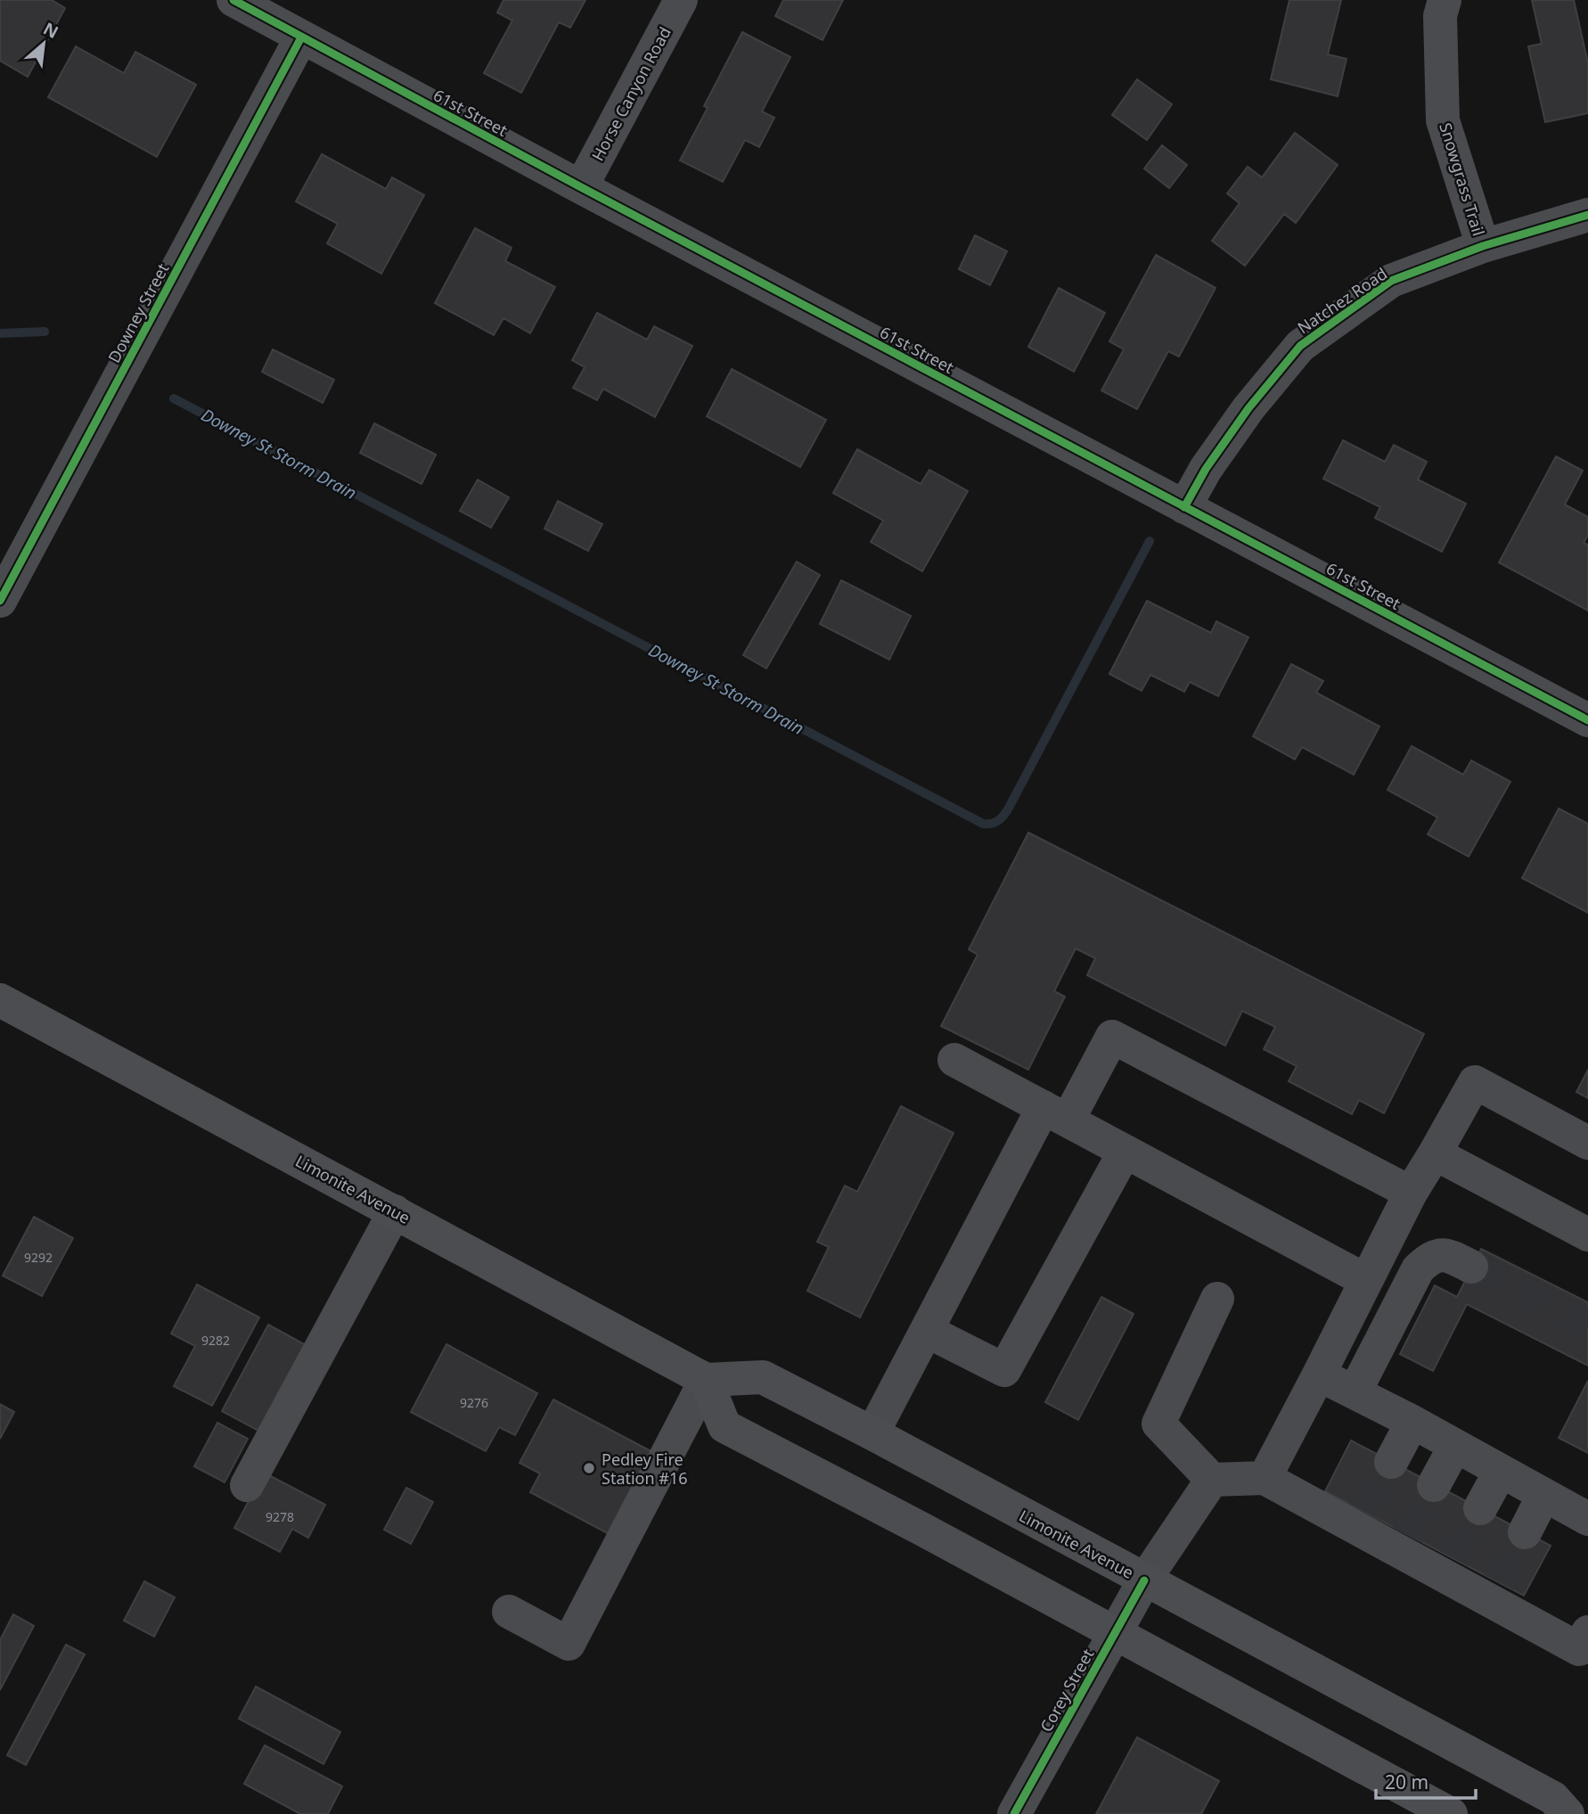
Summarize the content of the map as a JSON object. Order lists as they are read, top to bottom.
{
  "streets": {
    "main road": ["Limonite Avenue"],
    "street": [
      "Horse Canyon Road",
      "61st Street",
      "Snowgrass Trail",
      "Natchez Road",
      "Downey Street",
      "Corey Street"
    ]
  },
  "crossings": [
    ["Horse Canyon Road", "61st Street"],
    ["61st Street", "Natchez Road"],
    ["61st Street", "Downey Street"],
    ["Snowgrass Trail", "Natchez Road"],
    ["Limonite Avenue", "Corey Street"]
  ],
  "water": ["Downey St Storm Drain"],
  "places": ["Pedley Fire Station #16"],
  "house_numbers": [
    "9292",
    "9282",
    "9276",
    "9278"
  ],
  "scale_bar": "20 m",
  "north": "top right"
}
